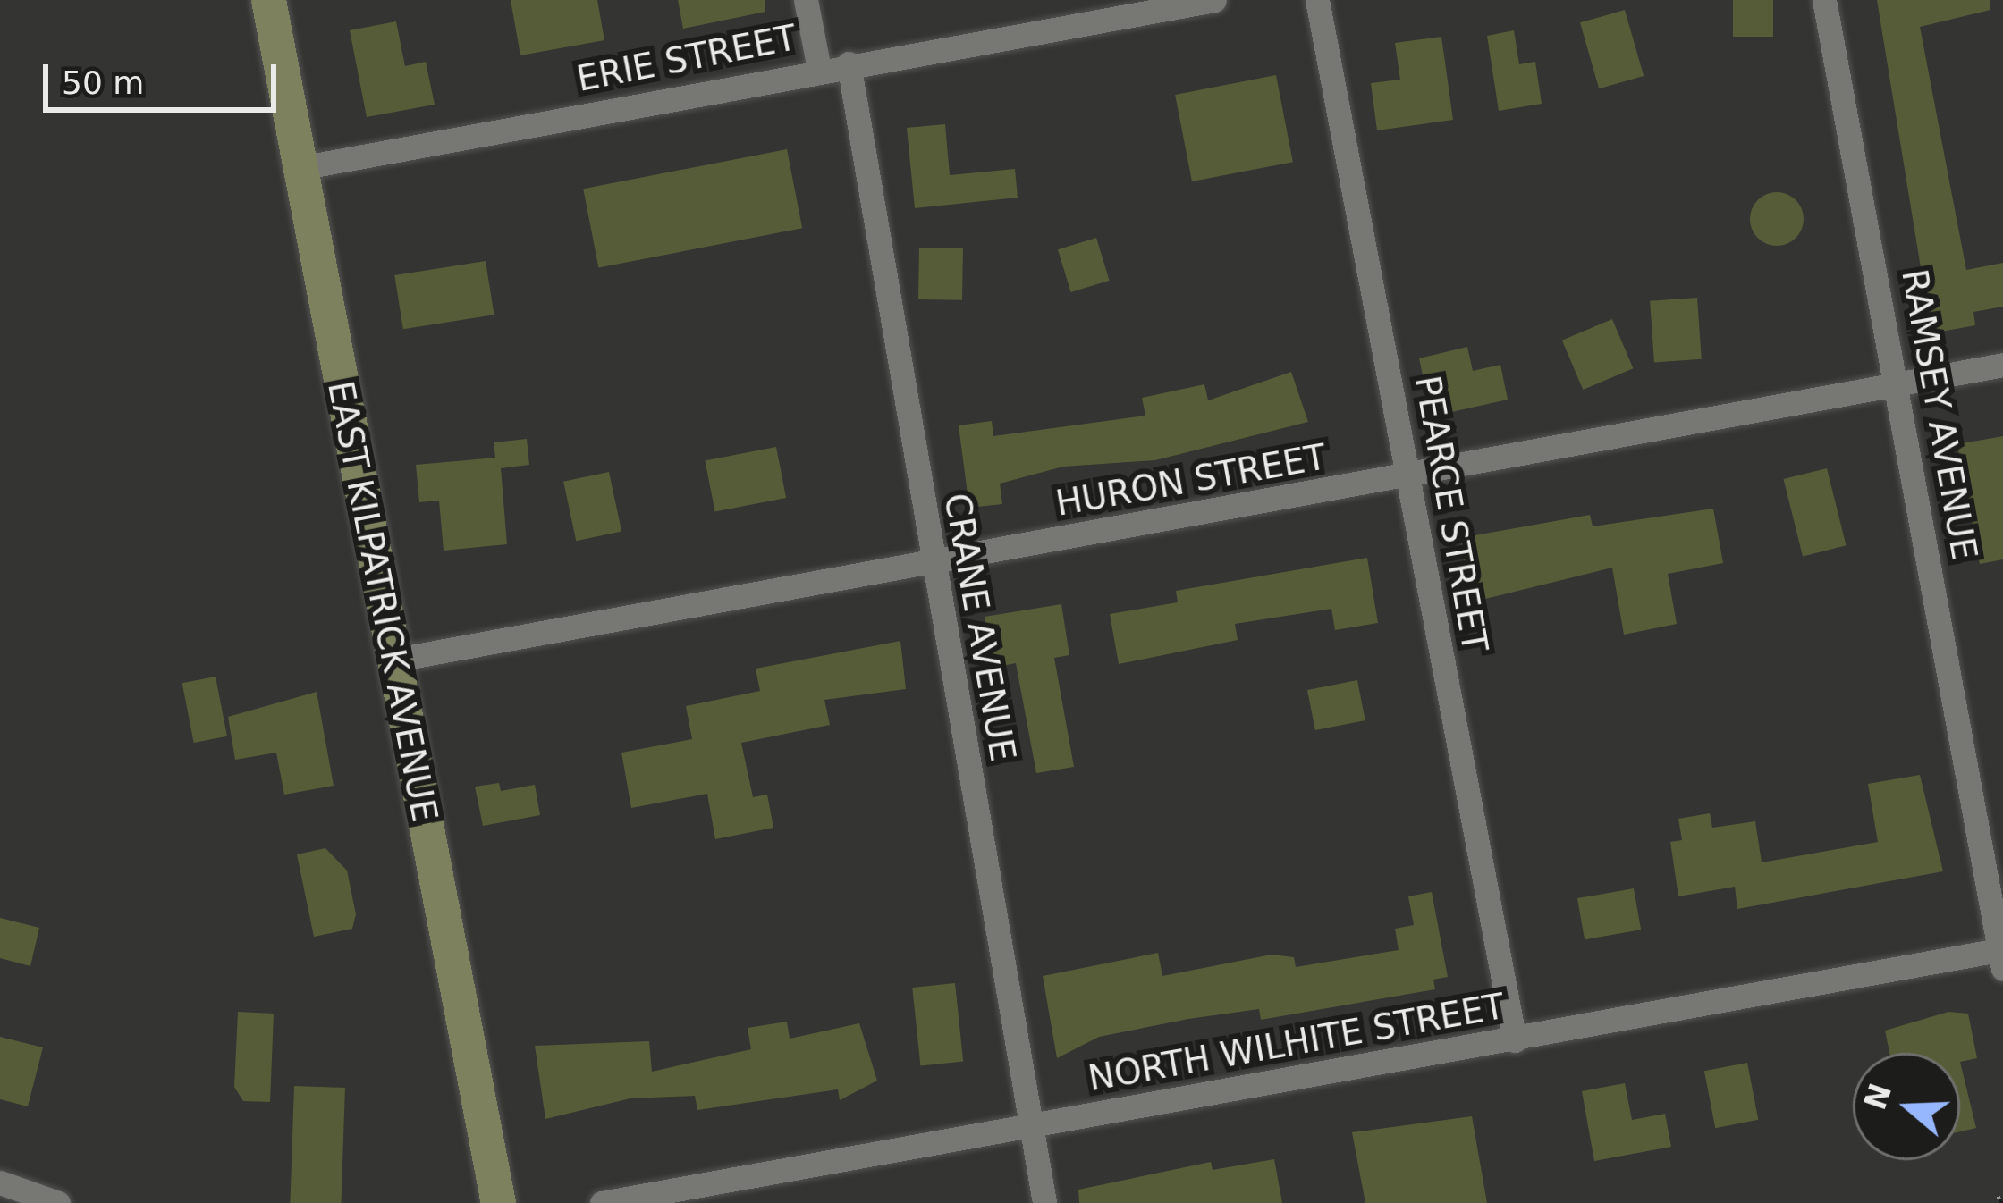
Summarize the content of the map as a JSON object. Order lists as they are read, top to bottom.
{
  "streets": {
    "street": [
      "ERIE STREET",
      "RAMSEY AVENUE",
      "HURON STREET",
      "PEARCE STREET",
      "EAST KILPATRICK AVENUE",
      "CRANE AVENUE",
      "NORTH WILHITE STREET"
    ]
  },
  "crossings": [
    ["ERIE STREET", "EAST KILPATRICK AVENUE"],
    ["ERIE STREET", "CRANE AVENUE"],
    ["RAMSEY AVENUE", "HURON STREET"],
    ["RAMSEY AVENUE", "NORTH WILHITE STREET"],
    ["HURON STREET", "PEARCE STREET"],
    ["HURON STREET", "EAST KILPATRICK AVENUE"],
    ["HURON STREET", "CRANE AVENUE"],
    ["PEARCE STREET", "NORTH WILHITE STREET"],
    ["CRANE AVENUE", "NORTH WILHITE STREET"]
  ],
  "scale_bar": "50 m",
  "north": "left"
}
